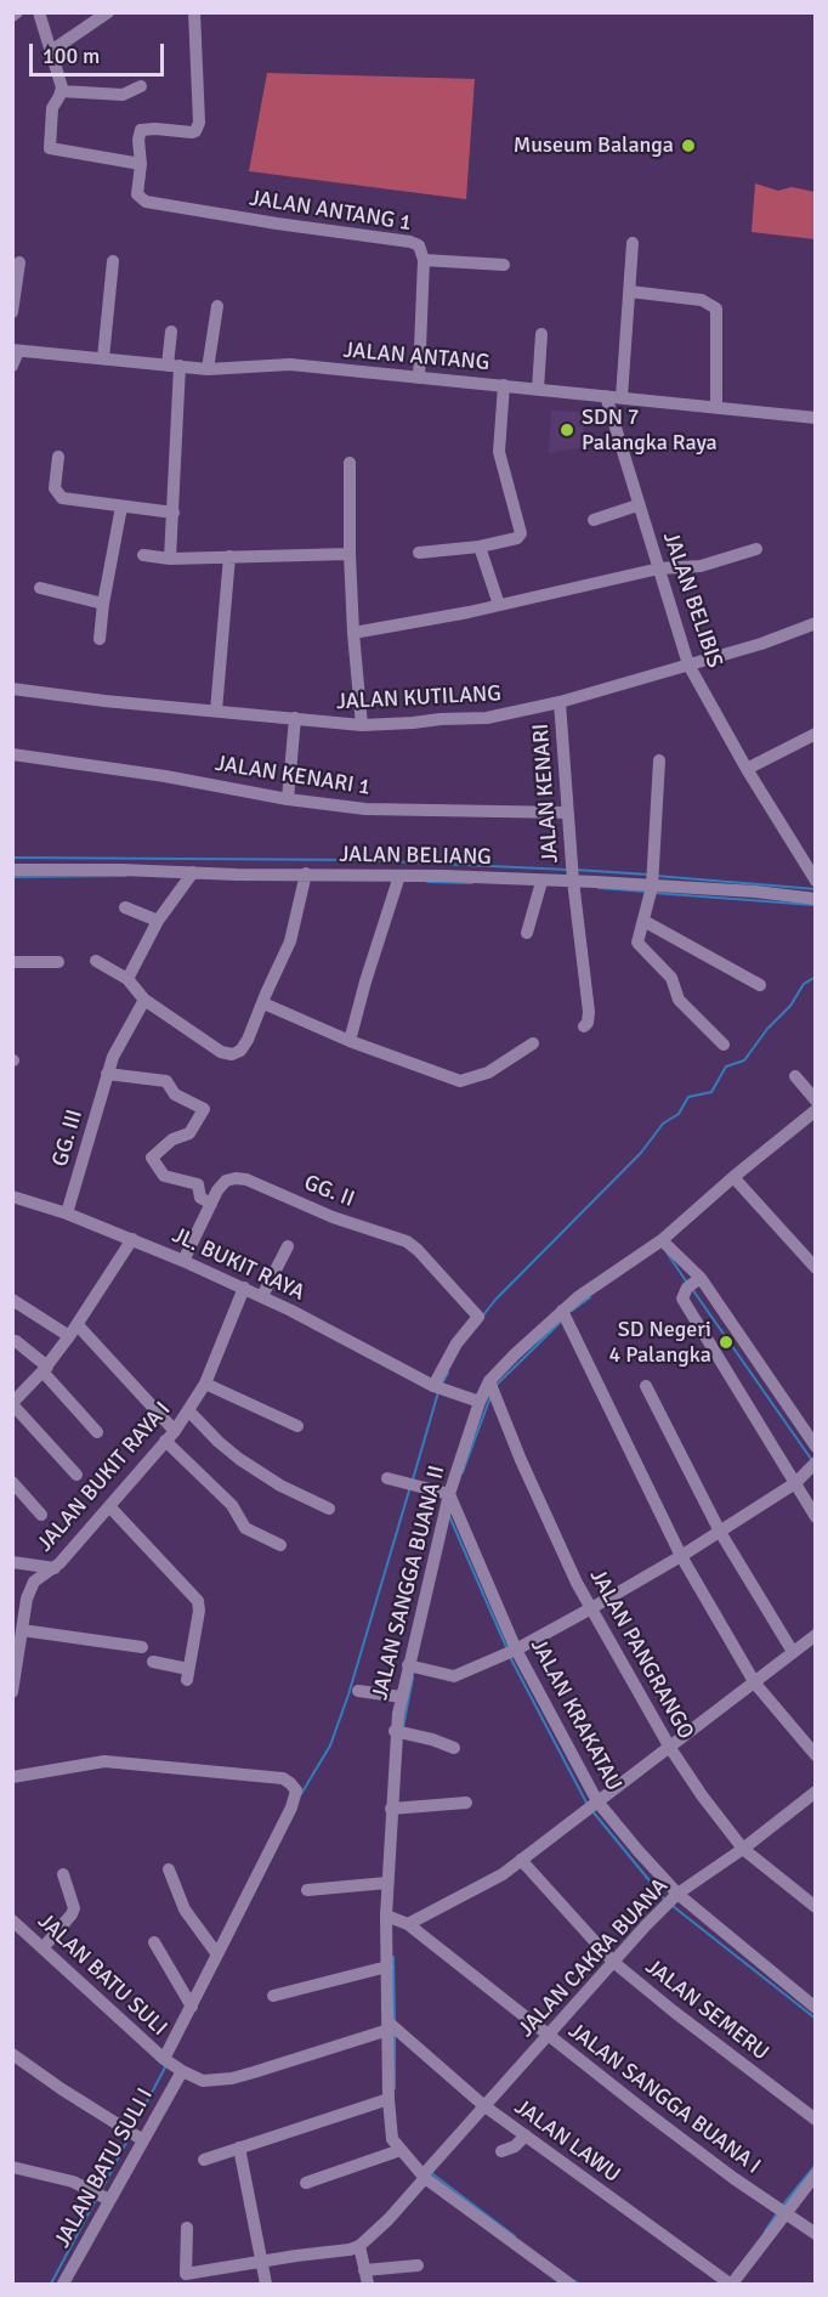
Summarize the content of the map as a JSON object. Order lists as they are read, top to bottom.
{
  "streets": {
    "street": [
      "JALAN ANTANG 1",
      "JALAN ANTANG",
      "JALAN BELIBIS",
      "JALAN KUTILANG",
      "JALAN KENARI 1",
      "JALAN KENARI",
      "JALAN BELIANG",
      "GG. III",
      "GG. II",
      "JL. BUKIT RAYA",
      "JALAN BUKIT RAYA I",
      "JALAN SANGGA BUANA II",
      "JALAN PANGRANGO",
      "JALAN KRAKATAU",
      "JALAN CAKRA BUANA",
      "JALAN BATU SULI",
      "JALAN SEMERU",
      "JALAN SANGGA BUANA I",
      "JALAN LAWU",
      "JALAN BATU SULI I"
    ]
  },
  "crossings": [
    ["JALAN ANTANG 1", "JALAN ANTANG"],
    ["JALAN ANTANG", "JALAN BELIBIS"],
    ["JALAN BELIBIS", "JALAN KUTILANG"],
    ["JALAN KUTILANG", "JALAN KENARI"],
    ["JALAN KENARI 1", "JALAN KENARI"],
    ["JALAN KENARI", "JALAN BELIANG"],
    ["GG. III", "JL. BUKIT RAYA"],
    ["GG. II", "JL. BUKIT RAYA"],
    ["JL. BUKIT RAYA", "JALAN BUKIT RAYA I"],
    ["JL. BUKIT RAYA", "JALAN SANGGA BUANA II"],
    ["JALAN SANGGA BUANA II", "JALAN PANGRANGO"],
    ["JALAN SANGGA BUANA II", "JALAN KRAKATAU"],
    ["JALAN SANGGA BUANA II", "JALAN SANGGA BUANA I"],
    ["JALAN SANGGA BUANA II", "JALAN LAWU"],
    ["JALAN PANGRANGO", "JALAN CAKRA BUANA"],
    ["JALAN KRAKATAU", "JALAN CAKRA BUANA"],
    ["JALAN CAKRA BUANA", "JALAN SEMERU"],
    ["JALAN CAKRA BUANA", "JALAN SANGGA BUANA I"],
    ["JALAN CAKRA BUANA", "JALAN LAWU"],
    ["JALAN BATU SULI", "JALAN BATU SULI I"]
  ],
  "places": ["Museum Balanga", "SDN 7 Palangka Raya", "SD Negeri 4 Palangka"],
  "scale_bar": "100 m"
}
